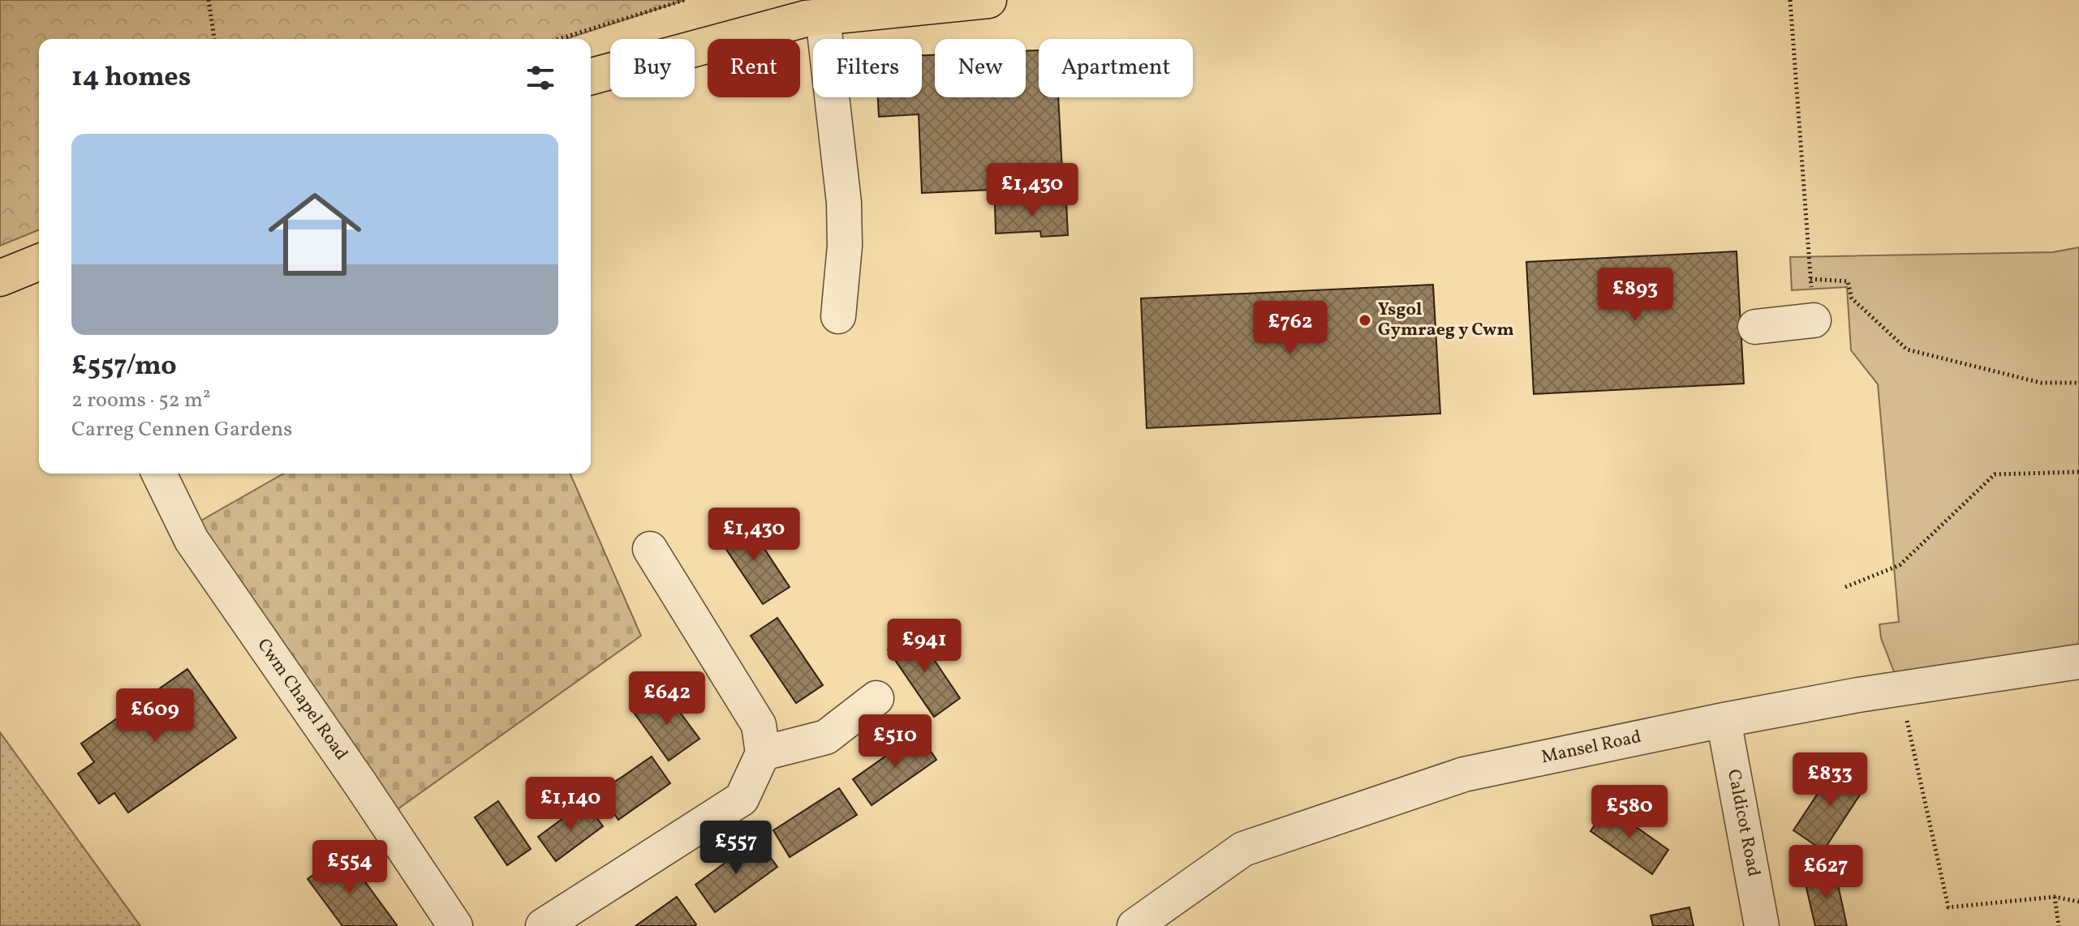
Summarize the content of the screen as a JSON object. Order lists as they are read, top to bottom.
{
  "streets": {
    "street": ["Cwm Chapel Road", "Mansel Road", "Caldicot Road"]
  },
  "crossings": [
    ["Mansel Road", "Caldicot Road"]
  ],
  "places": ["Ysgol Gymraeg y Cwm"],
  "page": {
    "chip": [
      "Buy",
      "Rent",
      "Filters",
      "New",
      "Apartment"
    ],
    "heading": "14 homes",
    "list": [
      {
        "name": "£557/mo",
        "note": "2 rooms · 52 m² · Carreg Cennen Gardens"
      }
    ],
    "price": [
      "£1,430",
      "£893",
      "£762",
      "£1,430",
      "£941",
      "£642",
      "£609",
      "£510",
      "£833",
      "£1,140",
      "£580",
      "£557",
      "£554",
      "£627"
    ]
  }
}
